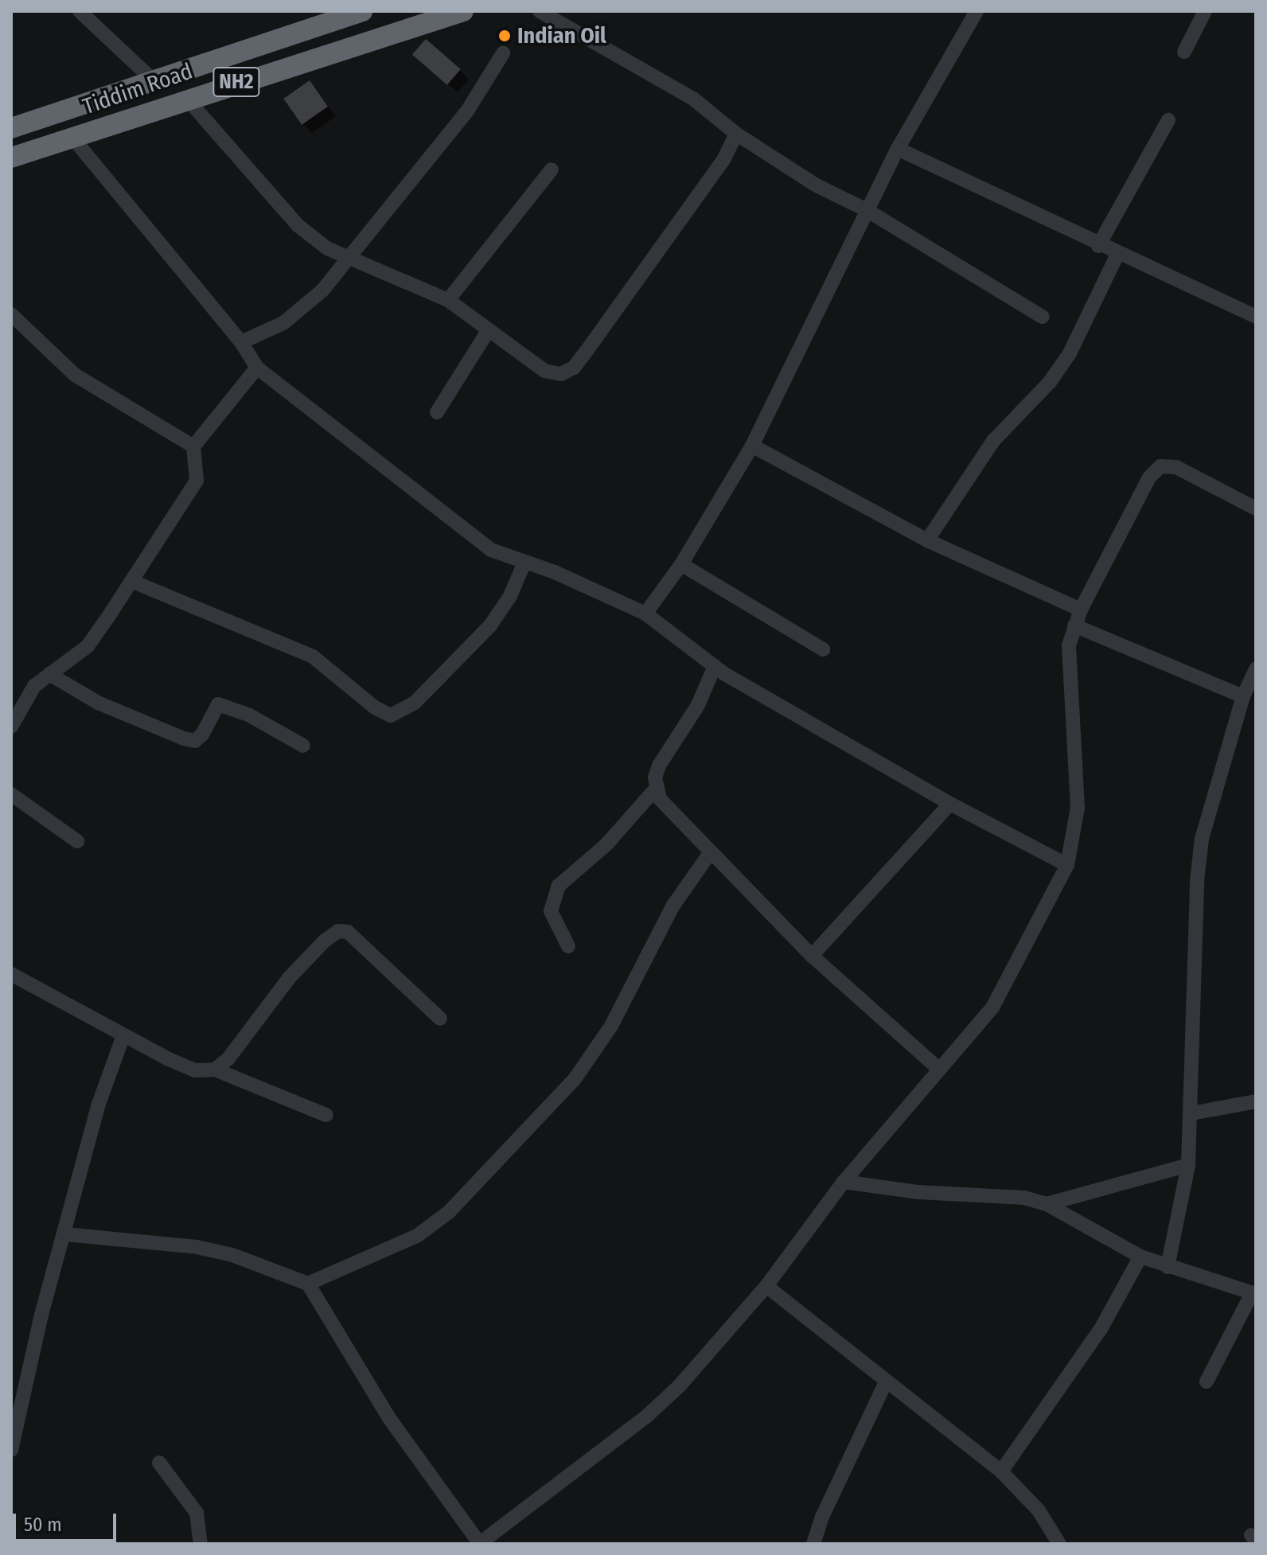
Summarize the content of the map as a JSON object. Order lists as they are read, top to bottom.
{
  "streets": {
    "highway": ["NH2", "Tiddim Road"]
  },
  "places": ["Indian Oil"],
  "scale_bar": "50 m"
}
